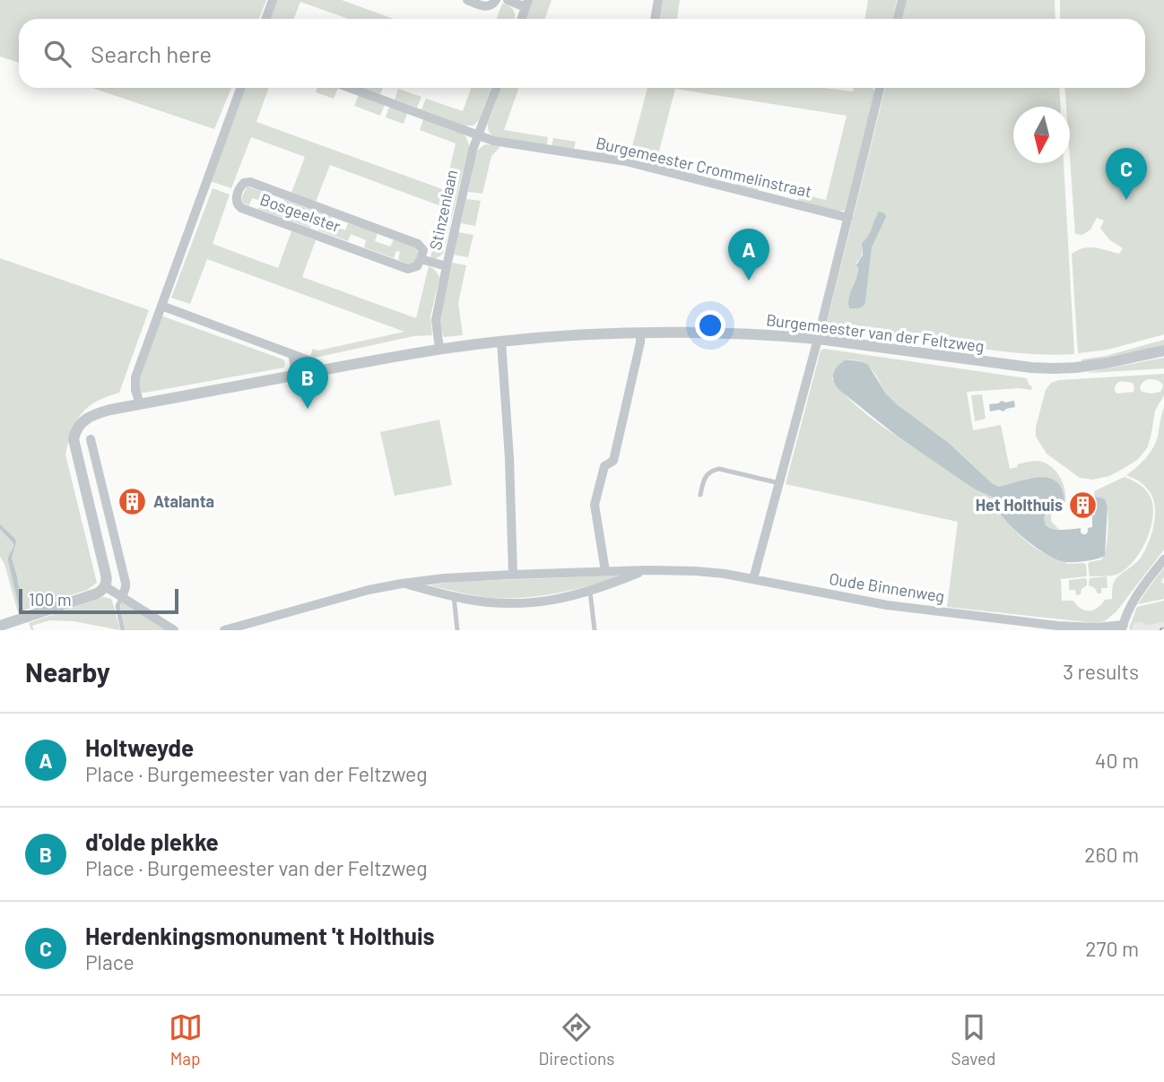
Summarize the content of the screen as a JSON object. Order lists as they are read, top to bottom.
{
  "streets": {
    "street": [
      "Burgemeester Crommelinstraat",
      "Stinzenlaan",
      "Bosgeelster",
      "Burgemeester van der Feltzweg",
      "Oude Binnenweg"
    ]
  },
  "crossings": [
    ["Burgemeester Crommelinstraat", "Stinzenlaan"],
    ["Stinzenlaan", "Bosgeelster"],
    ["Stinzenlaan", "Burgemeester van der Feltzweg"]
  ],
  "places": {
    "building": ["Atalanta", "Het Holthuis"]
  },
  "scale_bar": "100 m",
  "north": "bottom",
  "page": {
    "search": "Search here",
    "pins": ["C", "A", "B"],
    "scale": "100 m",
    "heading": ["Nearby", "3 results"],
    "list": [
      {
        "mark": "A",
        "name": "Holtweyde",
        "note": "Place · Burgemeester van der Feltzweg",
        "value": "40 m"
      },
      {
        "mark": "B",
        "name": "d'olde plekke",
        "note": "Place · Burgemeester van der Feltzweg",
        "value": "260 m"
      },
      {
        "mark": "C",
        "name": "Herdenkingsmonument 't Holthuis",
        "note": "Place",
        "value": "270 m"
      }
    ],
    "nav": ["Map", "Directions", "Saved"]
  }
}
